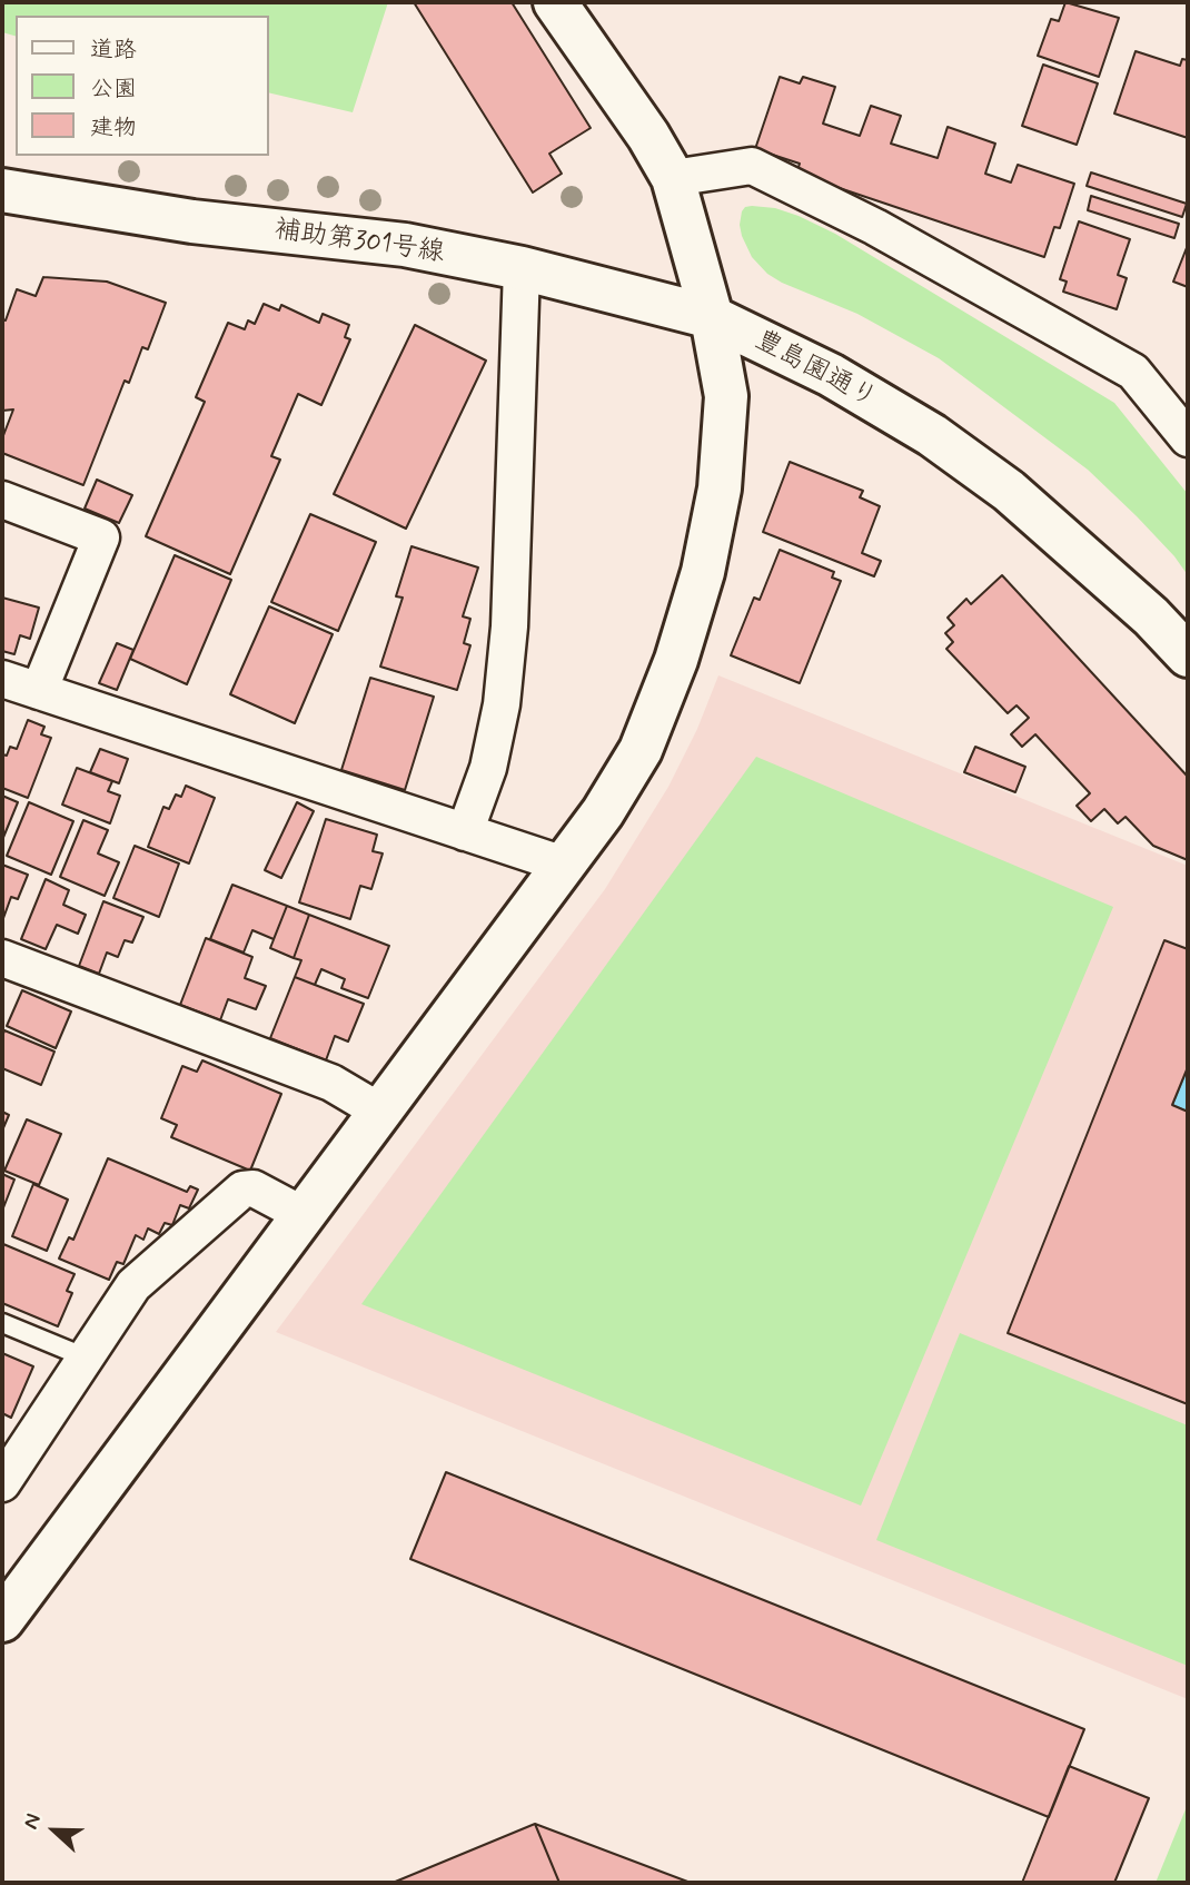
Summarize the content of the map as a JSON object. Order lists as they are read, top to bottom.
{
  "streets": {
    "street": ["補助第301号線", "豊島園通り"]
  },
  "crossings": [
    ["補助第301号線", "豊島園通り"]
  ],
  "legend": ["道路", "公園", "建物"],
  "north": "left"
}
